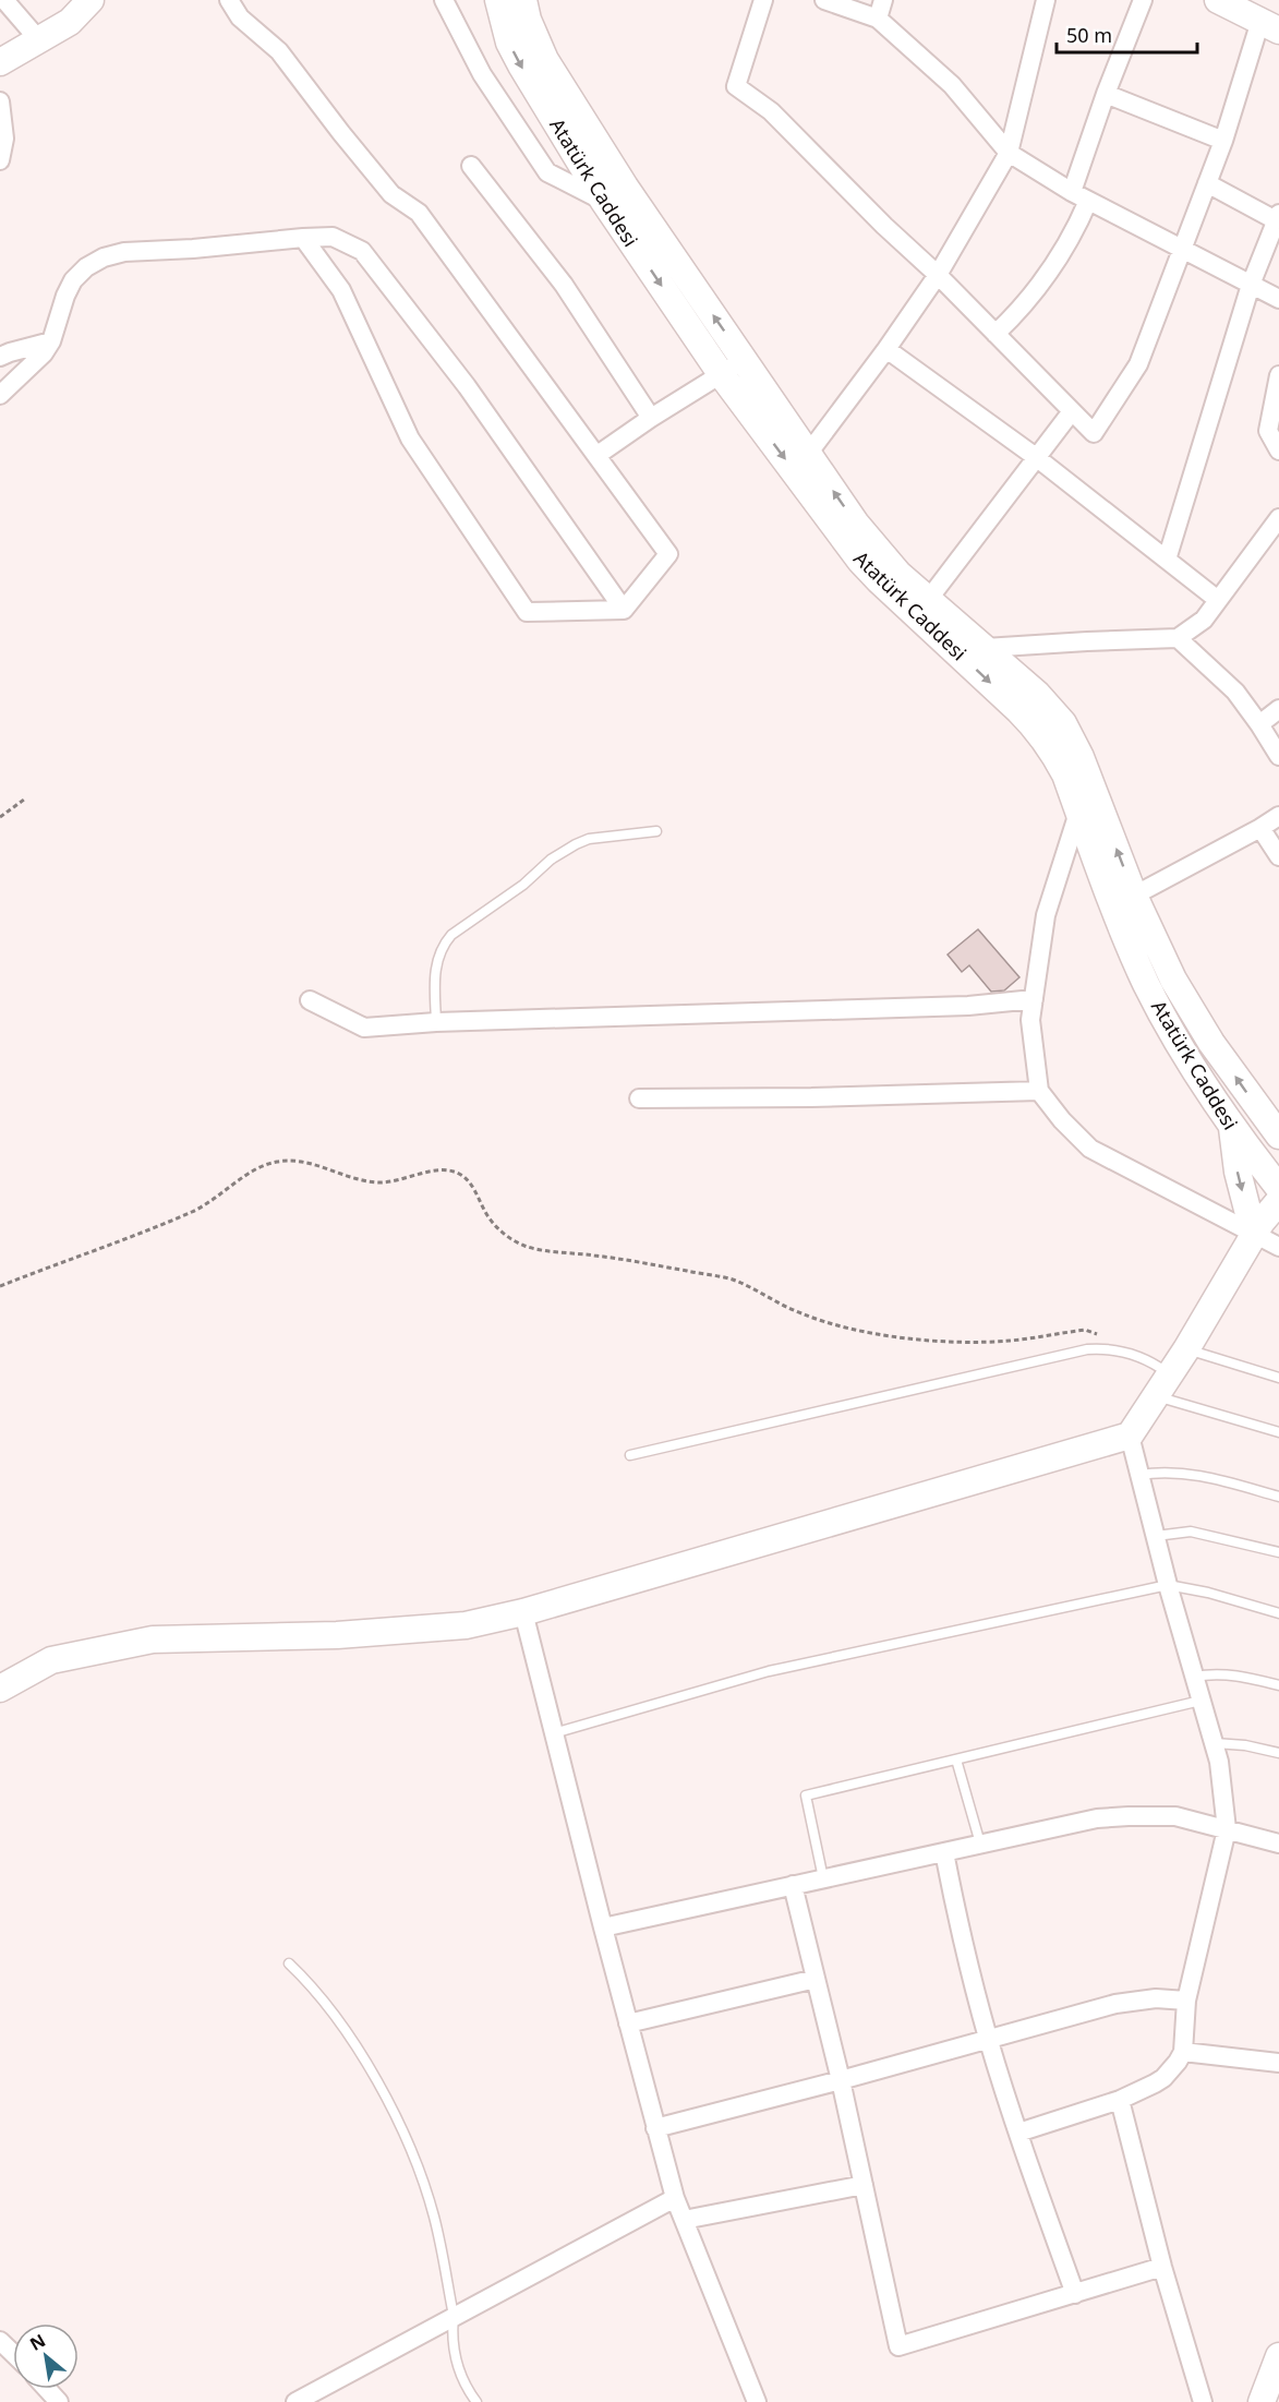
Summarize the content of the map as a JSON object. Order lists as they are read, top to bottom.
{
  "streets": {
    "main road": ["Atatürk Caddesi"]
  },
  "scale_bar": "50 m",
  "north": "top left"
}
